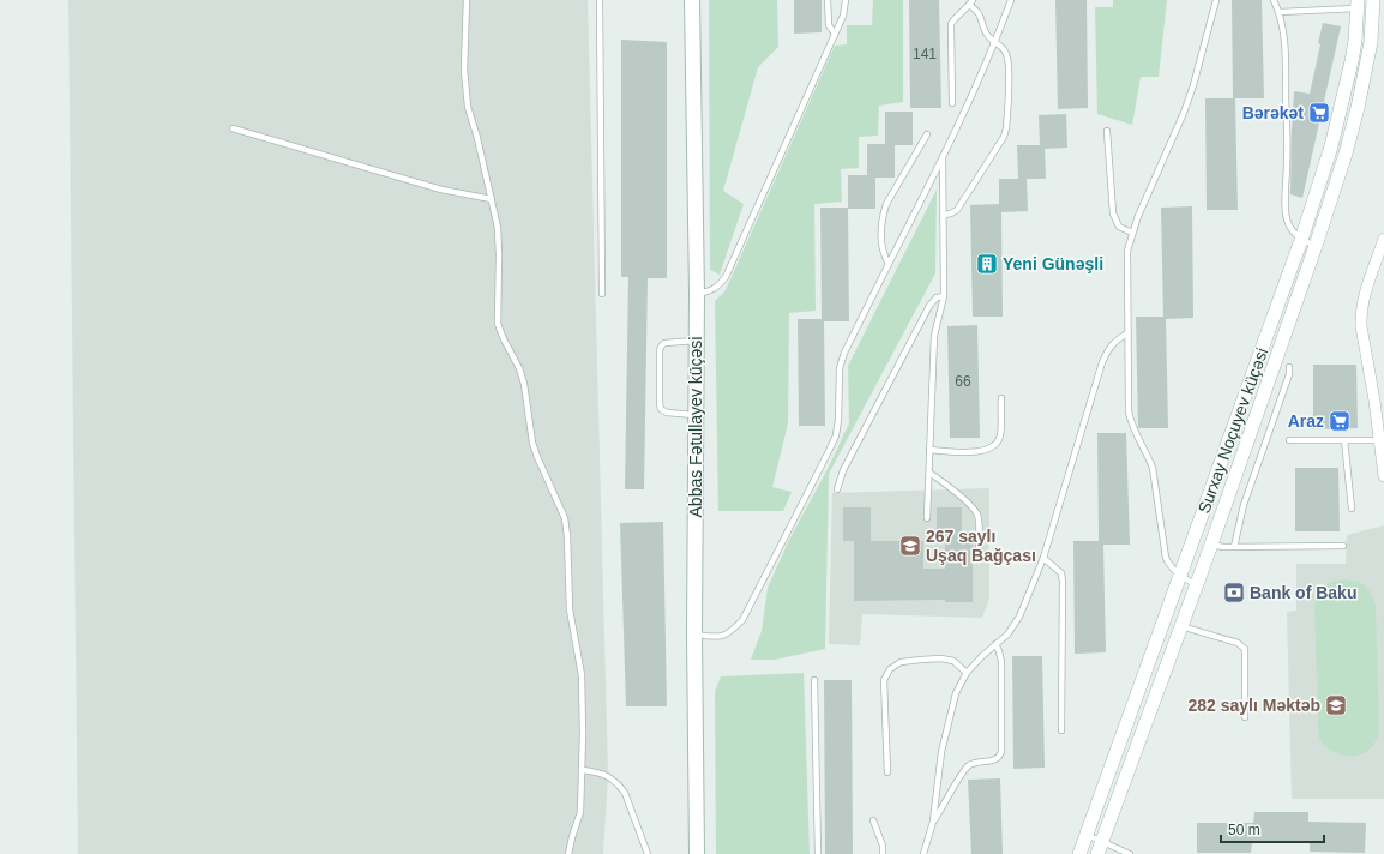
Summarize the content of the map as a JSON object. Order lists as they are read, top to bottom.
{
  "streets": {
    "main road": ["Abbas Fətullayev küçəsi"],
    "street": ["Surxay Noçuyev küçəsi"]
  },
  "places": {
    "supermarket": ["Bərəkət", "Araz"],
    "building": ["Yeni Günəşli"],
    "school or university": ["267 saylı Uşaq Bağçası", "282 saylı Məktəb"],
    "bank": ["Bank of Baku"]
  },
  "house_numbers": ["141", "66"],
  "scale_bar": "50 m"
}
